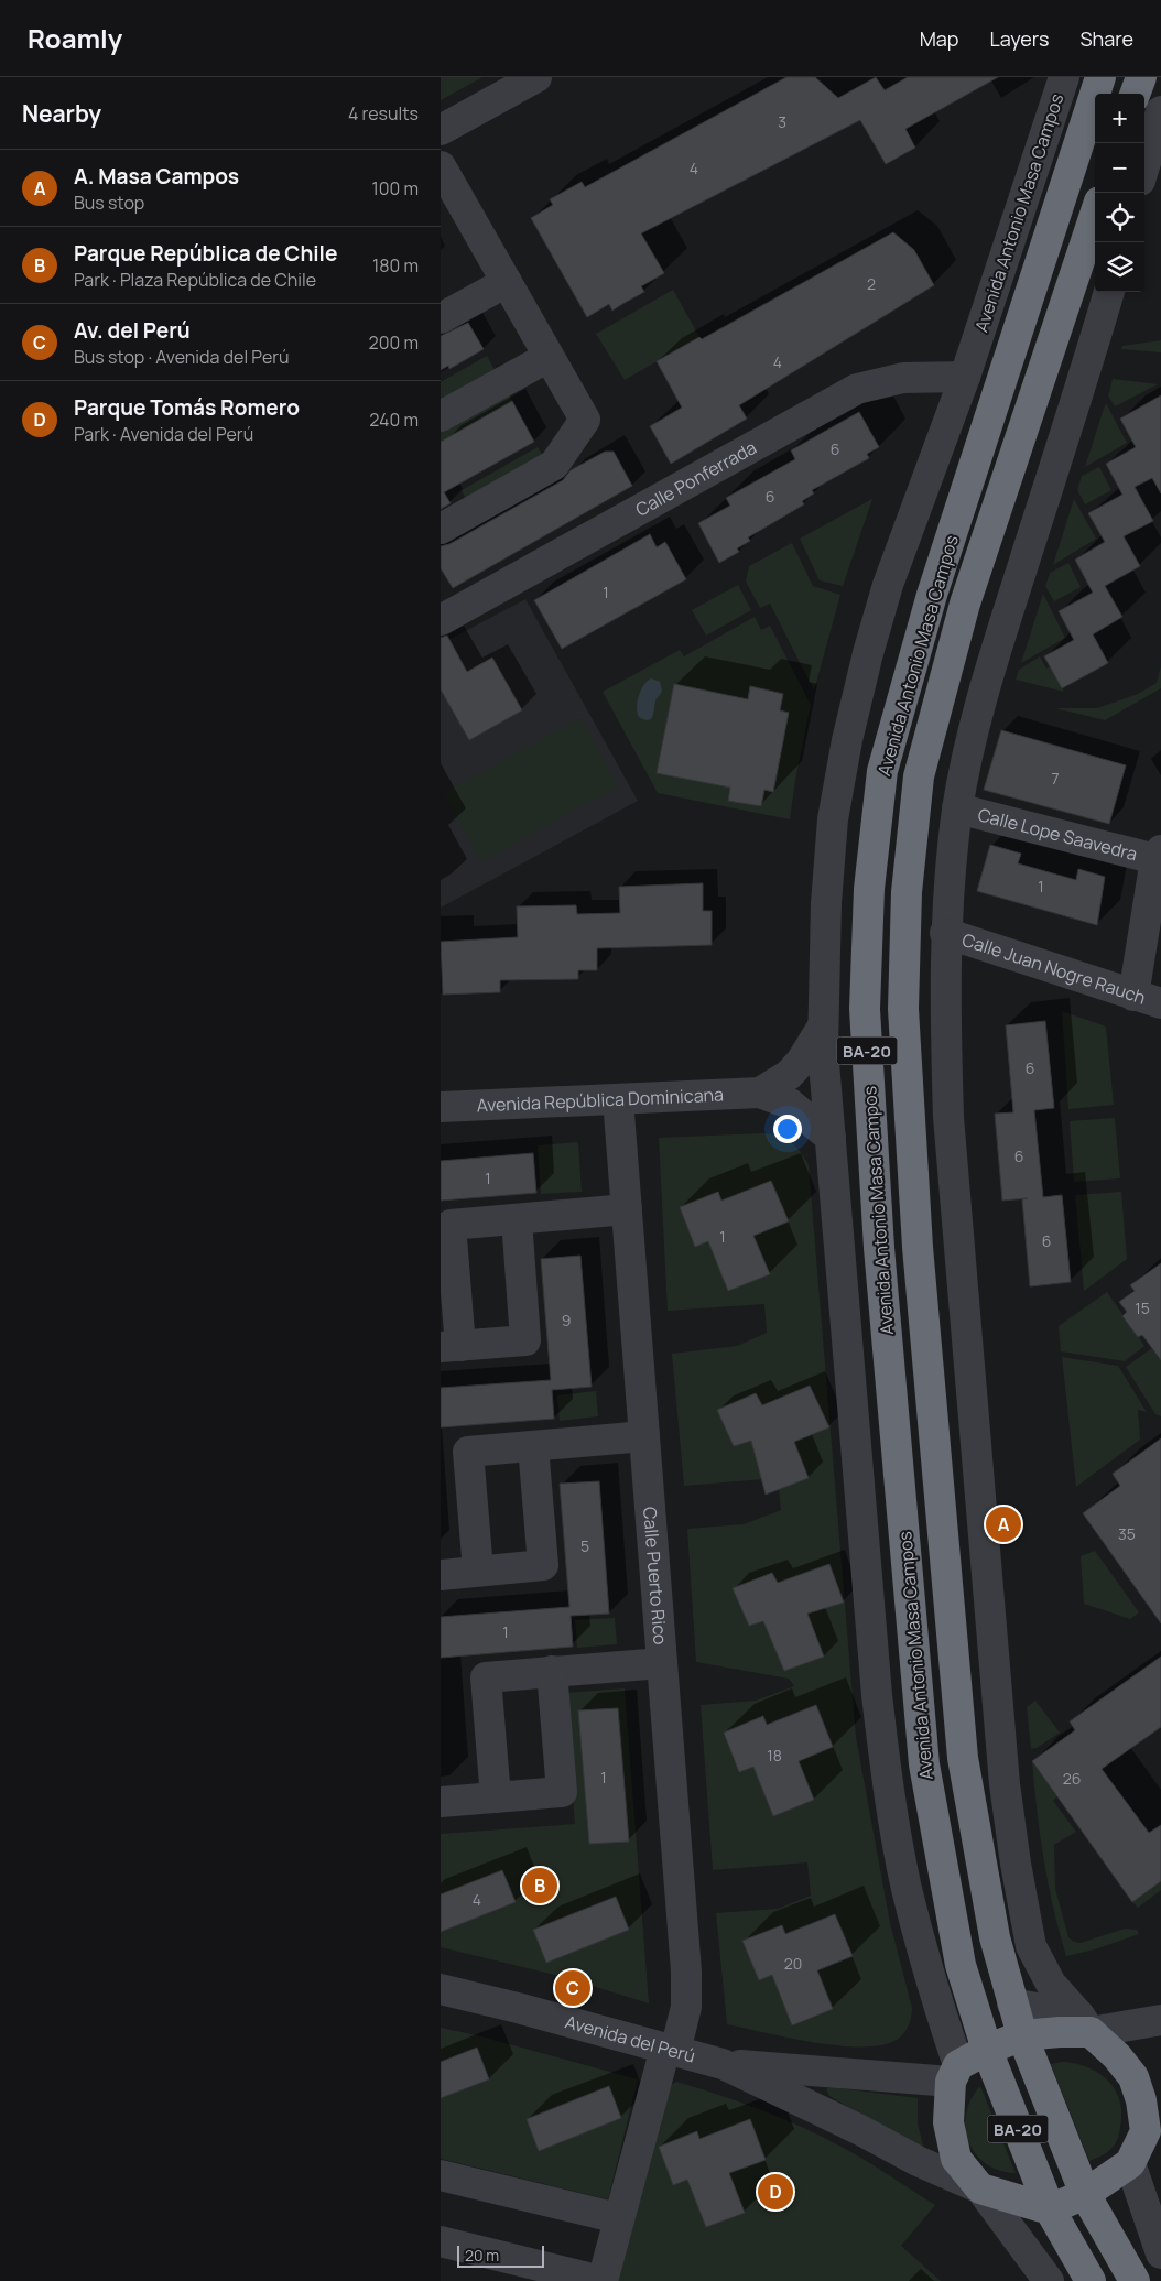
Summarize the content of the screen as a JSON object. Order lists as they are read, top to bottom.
{
  "streets": {
    "highway": ["Avenida Antonio Masa Campos", "BA-20"],
    "street": [
      "Calle Ponferrada",
      "Calle Lope Saavedra",
      "Calle Juan Nogre Rauch",
      "Avenida República Dominicana",
      "Calle Puerto Rico",
      "Avenida del Perú"
    ]
  },
  "crossings": [
    ["Avenida Antonio Masa Campos", "Calle Ponferrada"],
    ["Avenida Antonio Masa Campos", "Avenida República Dominicana"],
    ["Avenida Antonio Masa Campos", "Avenida del Perú"],
    ["Avenida República Dominicana", "Calle Puerto Rico"],
    ["Calle Puerto Rico", "Avenida del Perú"]
  ],
  "house_numbers": [
    "3",
    "4",
    "2",
    "4",
    "6",
    "6",
    "1",
    "7",
    "1",
    "6",
    "6",
    "1",
    "1",
    "6",
    "15",
    "9",
    "35",
    "5",
    "1",
    "18",
    "1",
    "26",
    "4",
    "20"
  ],
  "scale_bar": "20 m",
  "page": {
    "header": "Roamly",
    "nav": ["Map", "Layers", "Share"],
    "heading": ["Nearby", "4 results"],
    "map_buttons": ["+", "−"],
    "list": [
      {
        "mark": "A",
        "name": "A. Masa Campos",
        "note": "Bus stop",
        "value": "100 m"
      },
      {
        "mark": "B",
        "name": "Parque República de Chile",
        "note": "Park · Plaza República de Chile",
        "value": "180 m"
      },
      {
        "mark": "C",
        "name": "Av. del Perú",
        "note": "Bus stop · Avenida del Perú",
        "value": "200 m"
      },
      {
        "mark": "D",
        "name": "Parque Tomás Romero",
        "note": "Park · Avenida del Perú",
        "value": "240 m"
      }
    ],
    "pins": [
      "A",
      "B",
      "C",
      "D"
    ],
    "scale": "20 m"
  }
}
